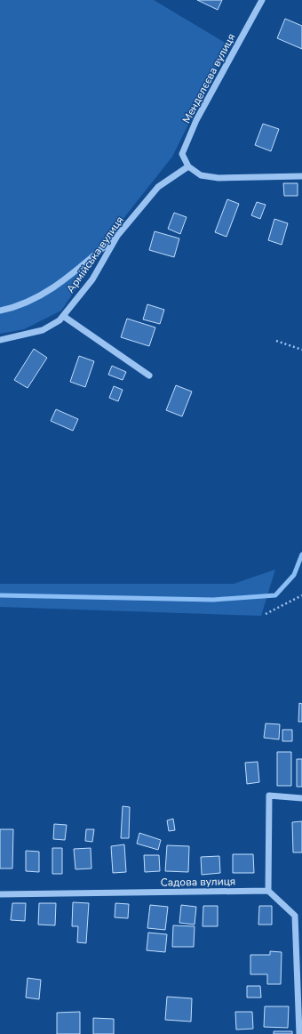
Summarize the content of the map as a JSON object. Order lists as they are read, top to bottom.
{
  "streets": {
    "street": ["Менделєєва вулиця", "Армійська вулиця", "Садова вулиця"]
  },
  "crossings": [
    ["Менделєєва вулиця", "Армійська вулиця"]
  ]
}
